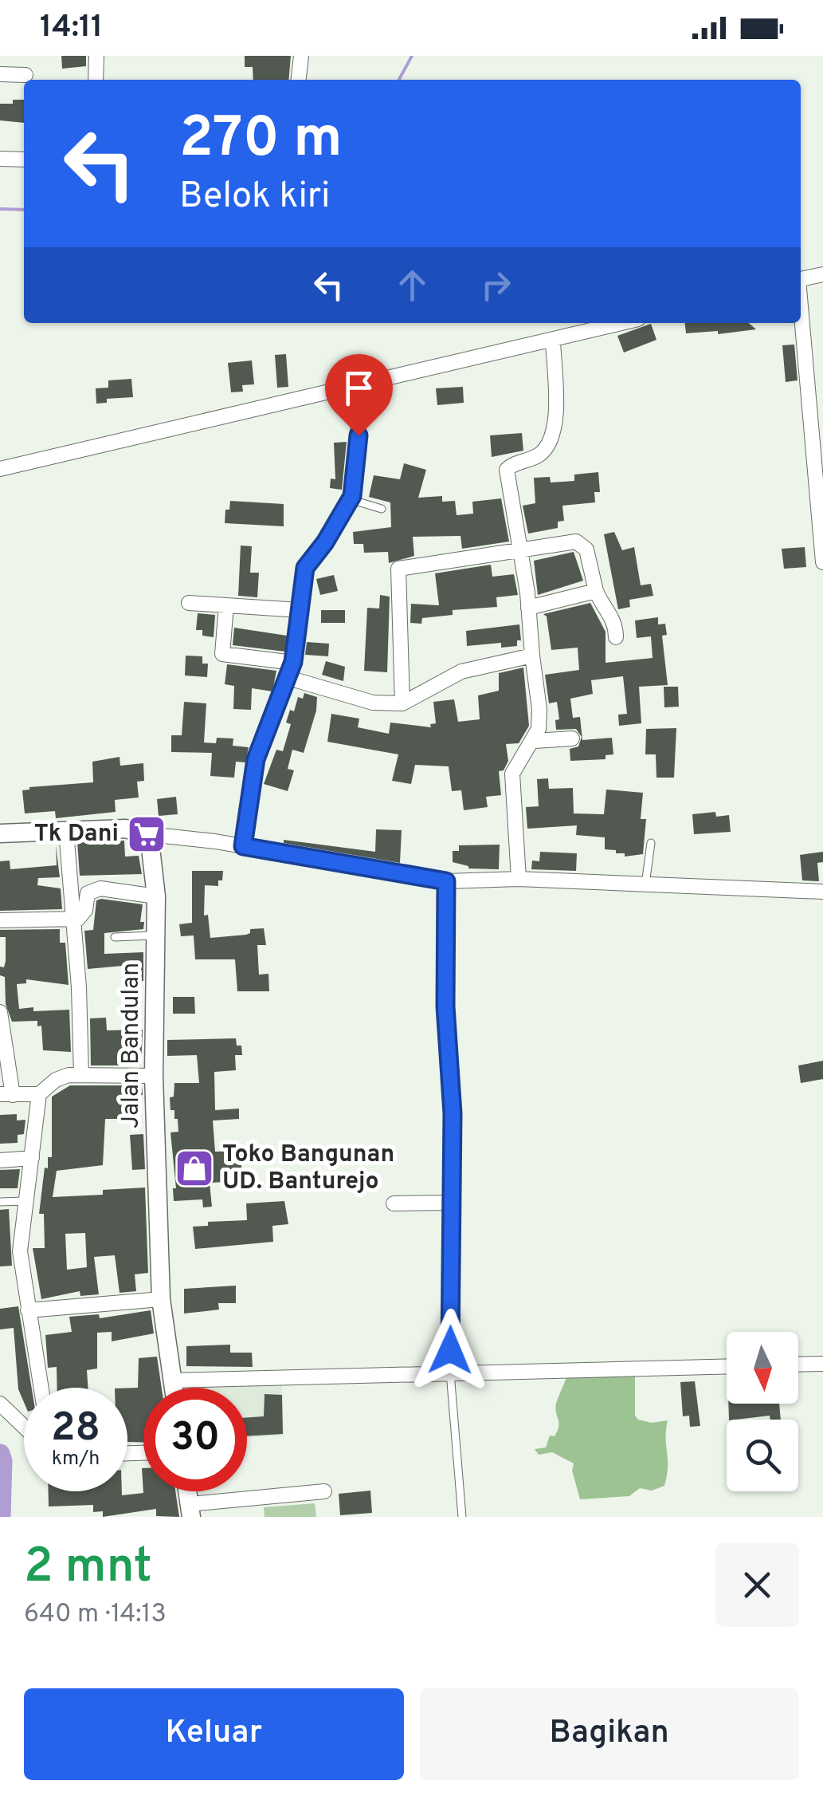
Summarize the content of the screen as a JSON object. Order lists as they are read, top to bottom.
{
  "streets": {
    "street": ["Jalan Bandulan"]
  },
  "places": {
    "supermarket": ["Tk Dani"],
    "shop": ["Toko Bangunan UD. Banturejo"]
  },
  "north": "bottom",
  "page": {
    "status": "14:11",
    "turn": ["270 m", "Belok kiri"],
    "speed": "28 km/h",
    "limit": "30",
    "heading": ["2 mnt", "640 m · 14:13"],
    "buttons": ["Keluar", "Bagikan"]
  }
}
